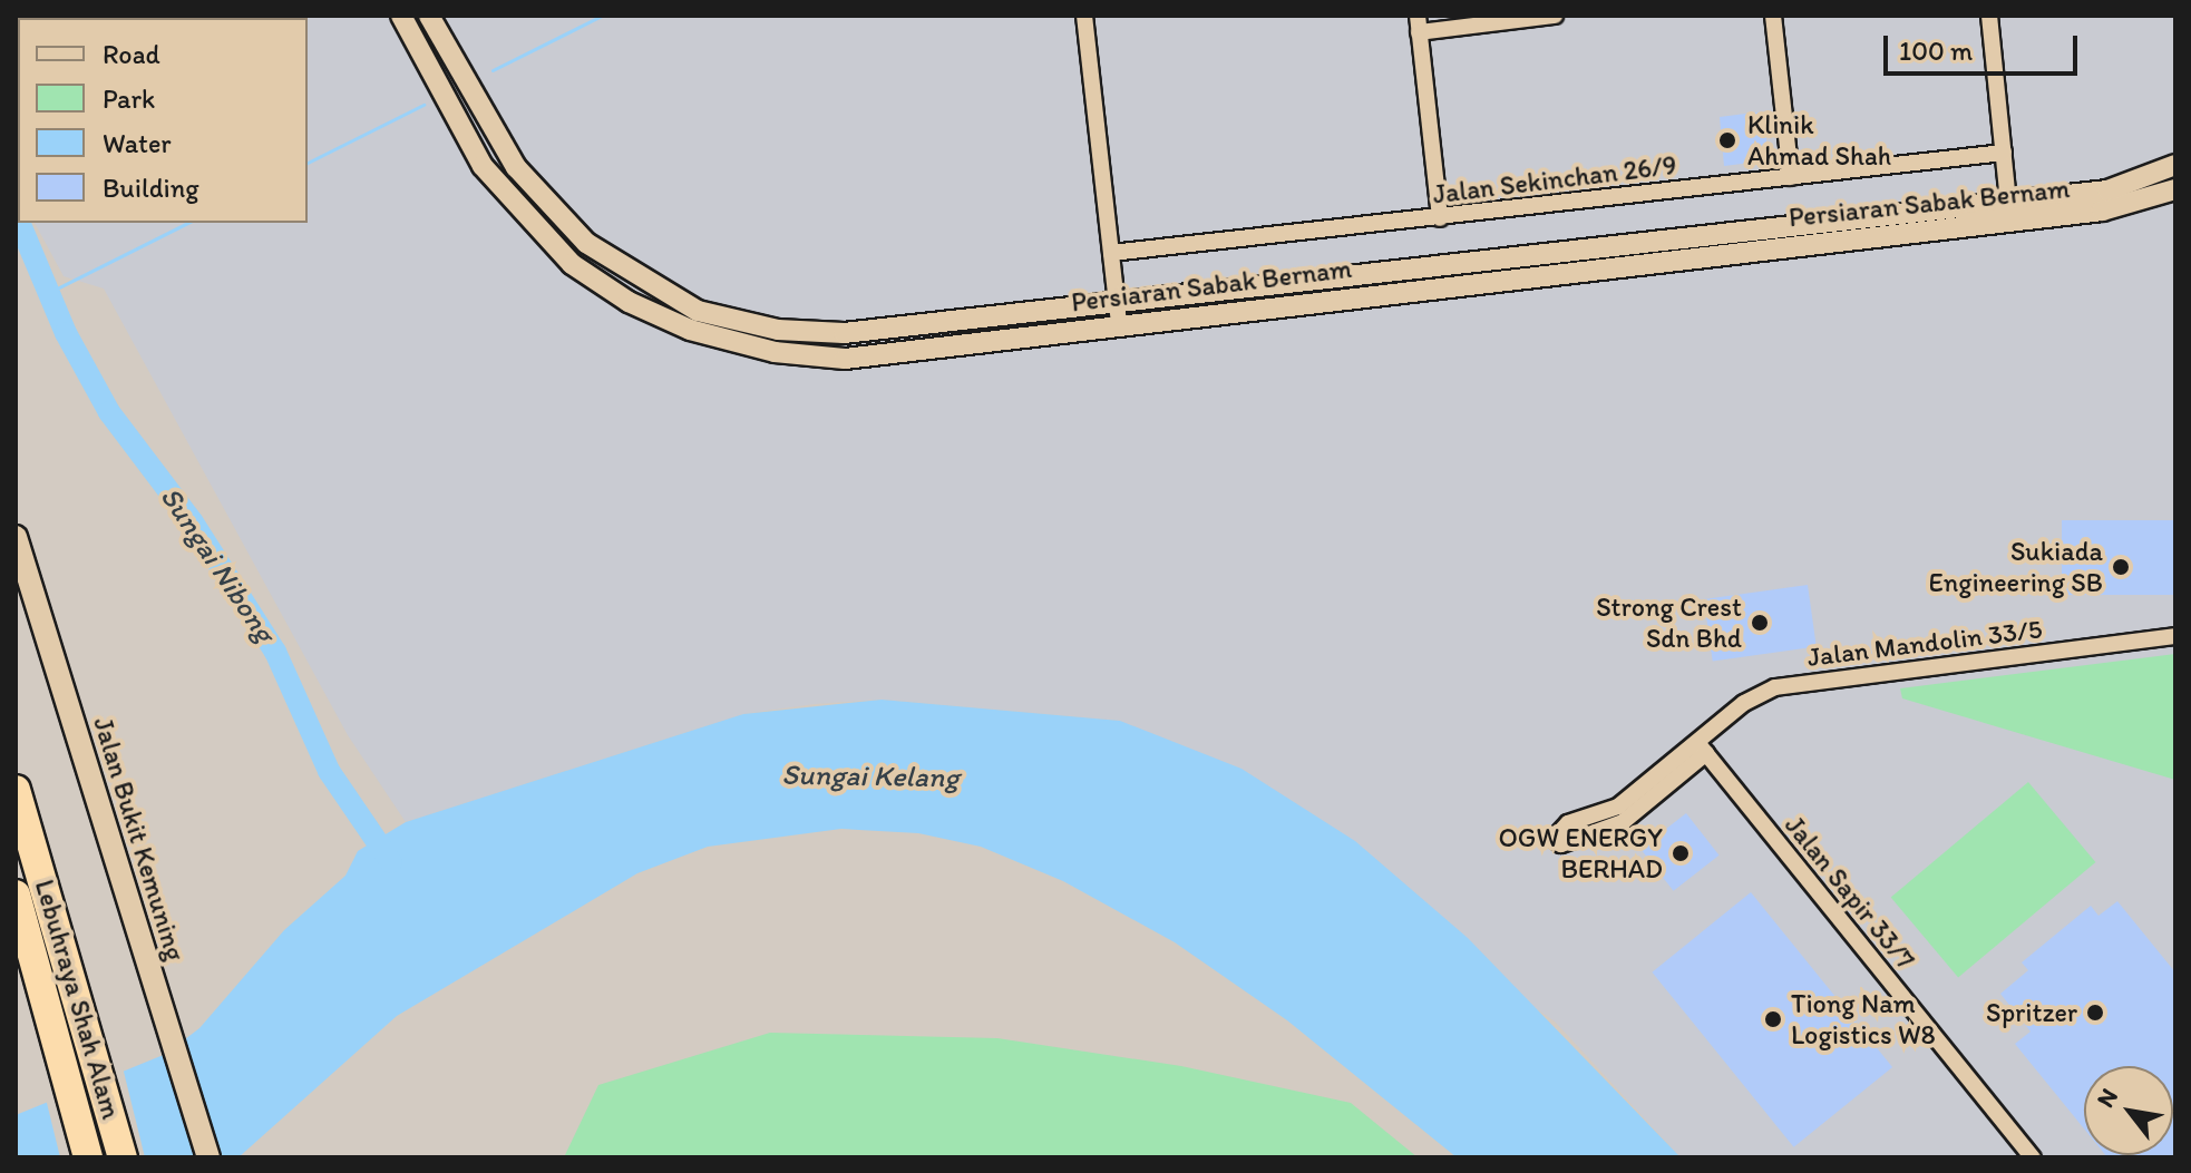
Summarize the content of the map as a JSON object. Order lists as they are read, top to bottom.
{
  "streets": {
    "highway": ["Lebuhraya Shah Alam"],
    "main road": ["Jalan Bukit Kemuning"],
    "street": [
      "Jalan Sekinchan 26/9",
      "Persiaran Sabak Bernam",
      "Jalan Mandolin 33/5",
      "Jalan Sapir 33/7"
    ]
  },
  "crossings": [
    ["Jalan Mandolin 33/5", "Jalan Sapir 33/7"]
  ],
  "water": ["Sungai Nibong", "Sungai Kelang"],
  "places": [
    "Klinik Ahmad Shah",
    "Sukiada Engineering SB",
    "Strong Crest Sdn Bhd",
    "OGW ENERGY BERHAD",
    "Spritzer",
    "Tiong Nam Logistics W8"
  ],
  "legend": [
    "Road",
    "Park",
    "Water",
    "Building"
  ],
  "scale_bar": "100 m",
  "north": "top left"
}
